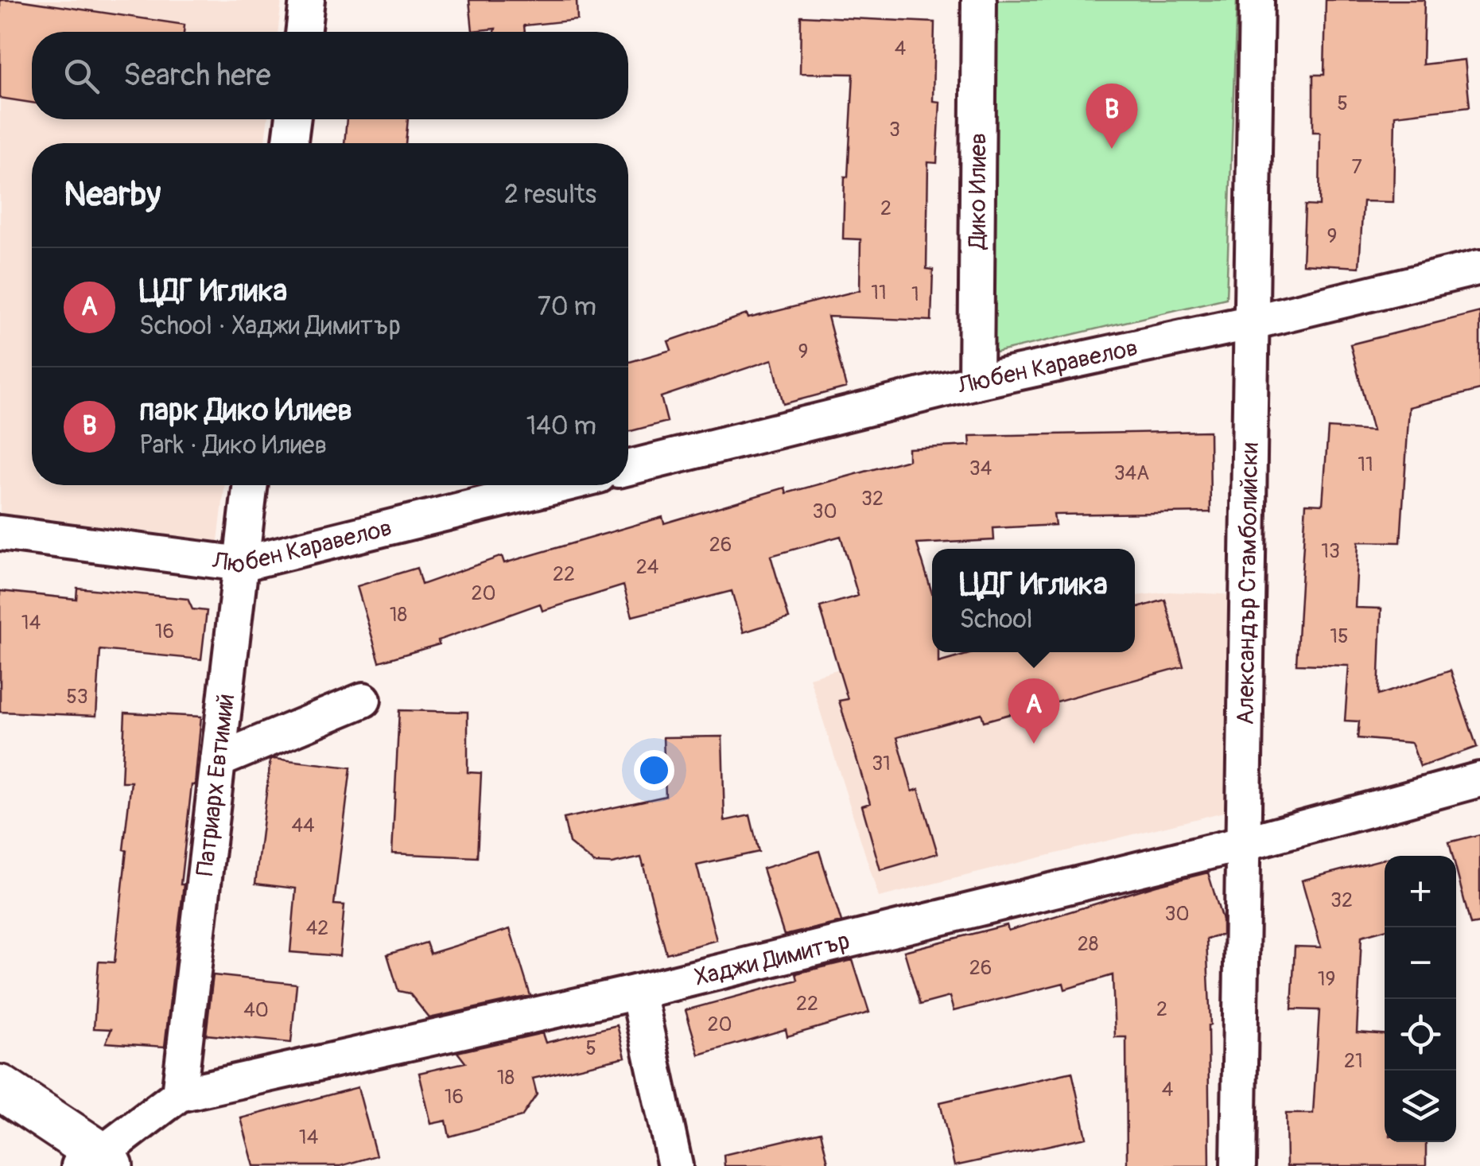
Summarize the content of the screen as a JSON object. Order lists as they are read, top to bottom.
{
  "streets": {
    "street": [
      "Дико Илиев",
      "Любен Каравелов",
      "Александър Стамболийски",
      "Патриарх Евтимий",
      "Хаджи Димитър"
    ]
  },
  "crossings": [
    ["Дико Илиев", "Любен Каравелов"],
    ["Любен Каравелов", "Александър Стамболийски"],
    ["Любен Каравелов", "Патриарх Евтимий"],
    ["Александър Стамболийски", "Хаджи Димитър"],
    ["Патриарх Евтимий", "Хаджи Димитър"]
  ],
  "house_numbers": [
    "4",
    "5",
    "3",
    "7",
    "2",
    "9",
    "11",
    "1",
    "9",
    "11",
    "34",
    "34А",
    "32",
    "30",
    "26",
    "13",
    "24",
    "22",
    "20",
    "18",
    "14",
    "16",
    "15",
    "53",
    "31",
    "44",
    "32",
    "30",
    "42",
    "28",
    "26",
    "19",
    "22",
    "2",
    "40",
    "20",
    "5",
    "21",
    "18",
    "4",
    "16",
    "14"
  ],
  "page": {
    "search": "Search here",
    "pins": ["B", "A"],
    "heading": ["Nearby", "2 results"],
    "list": [
      {
        "mark": "A",
        "name": "ЦДГ Иглика",
        "note": "School · Хаджи Димитър",
        "value": "70 m"
      },
      {
        "mark": "B",
        "name": "парк Дико Илиев",
        "note": "Park · Дико Илиев",
        "value": "140 m"
      }
    ],
    "popup": ["ЦДГ Иглика", "School"],
    "map_buttons": ["+", "−"]
  }
}
